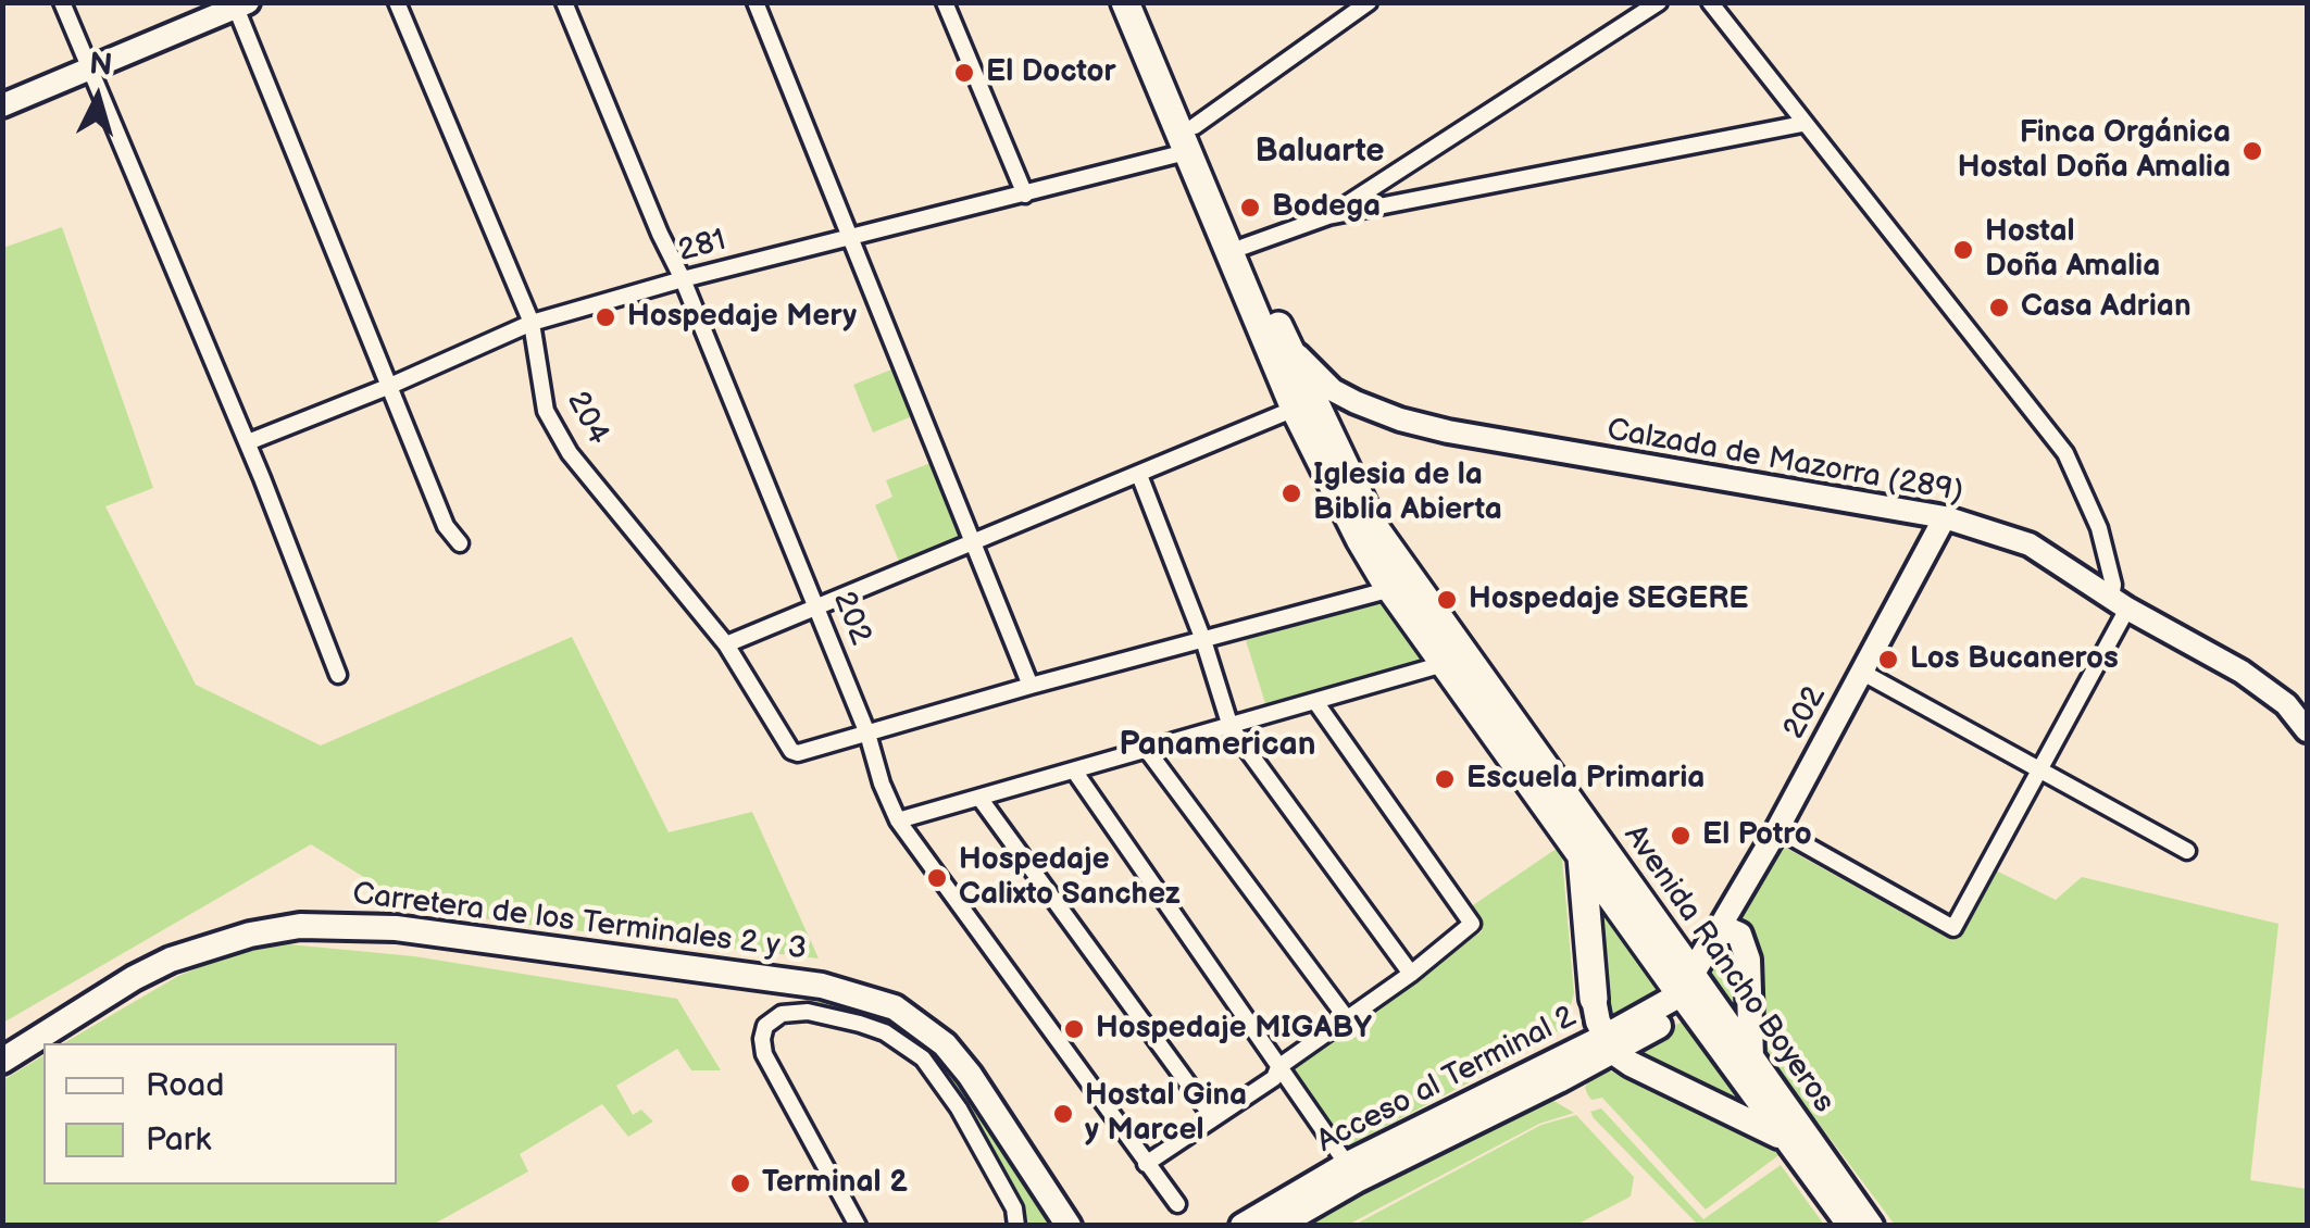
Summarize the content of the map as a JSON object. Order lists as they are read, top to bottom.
{
  "streets": {
    "highway": ["Avenida Rancho Boyeros"],
    "main road": ["Carretera de los Terminales 2 y 3", "Acceso al Terminal 2"],
    "street": [
      "281",
      "204",
      "Calzada de Mazorra (289)",
      "202"
    ]
  },
  "crossings": [
    ["281", "204"],
    ["281", "202"],
    ["281", "Avenida Rancho Boyeros"],
    ["204", "202"],
    ["Calzada de Mazorra (289)", "202"],
    ["Calzada de Mazorra (289)", "Avenida Rancho Boyeros"],
    ["Avenida Rancho Boyeros", "Acceso al Terminal 2"]
  ],
  "districts": ["Baluarte", "Panamerican"],
  "places": [
    "El Doctor",
    "Finca Orgánica Hostal Doña Amalia",
    "Bodega",
    "Hostal Doña Amalia",
    "Casa Adrian",
    "Hospedaje Mery",
    "Iglesia de la Biblia Abierta",
    "Hospedaje SEGERE",
    "Los Bucaneros",
    "Escuela Primaria",
    "El Potro",
    "Hospedaje Calixto Sanchez",
    "Hospedaje MIGABY",
    "Hostal Gina y Marcel",
    "Terminal 2"
  ],
  "legend": ["Road", "Park"],
  "north": "top"
}
